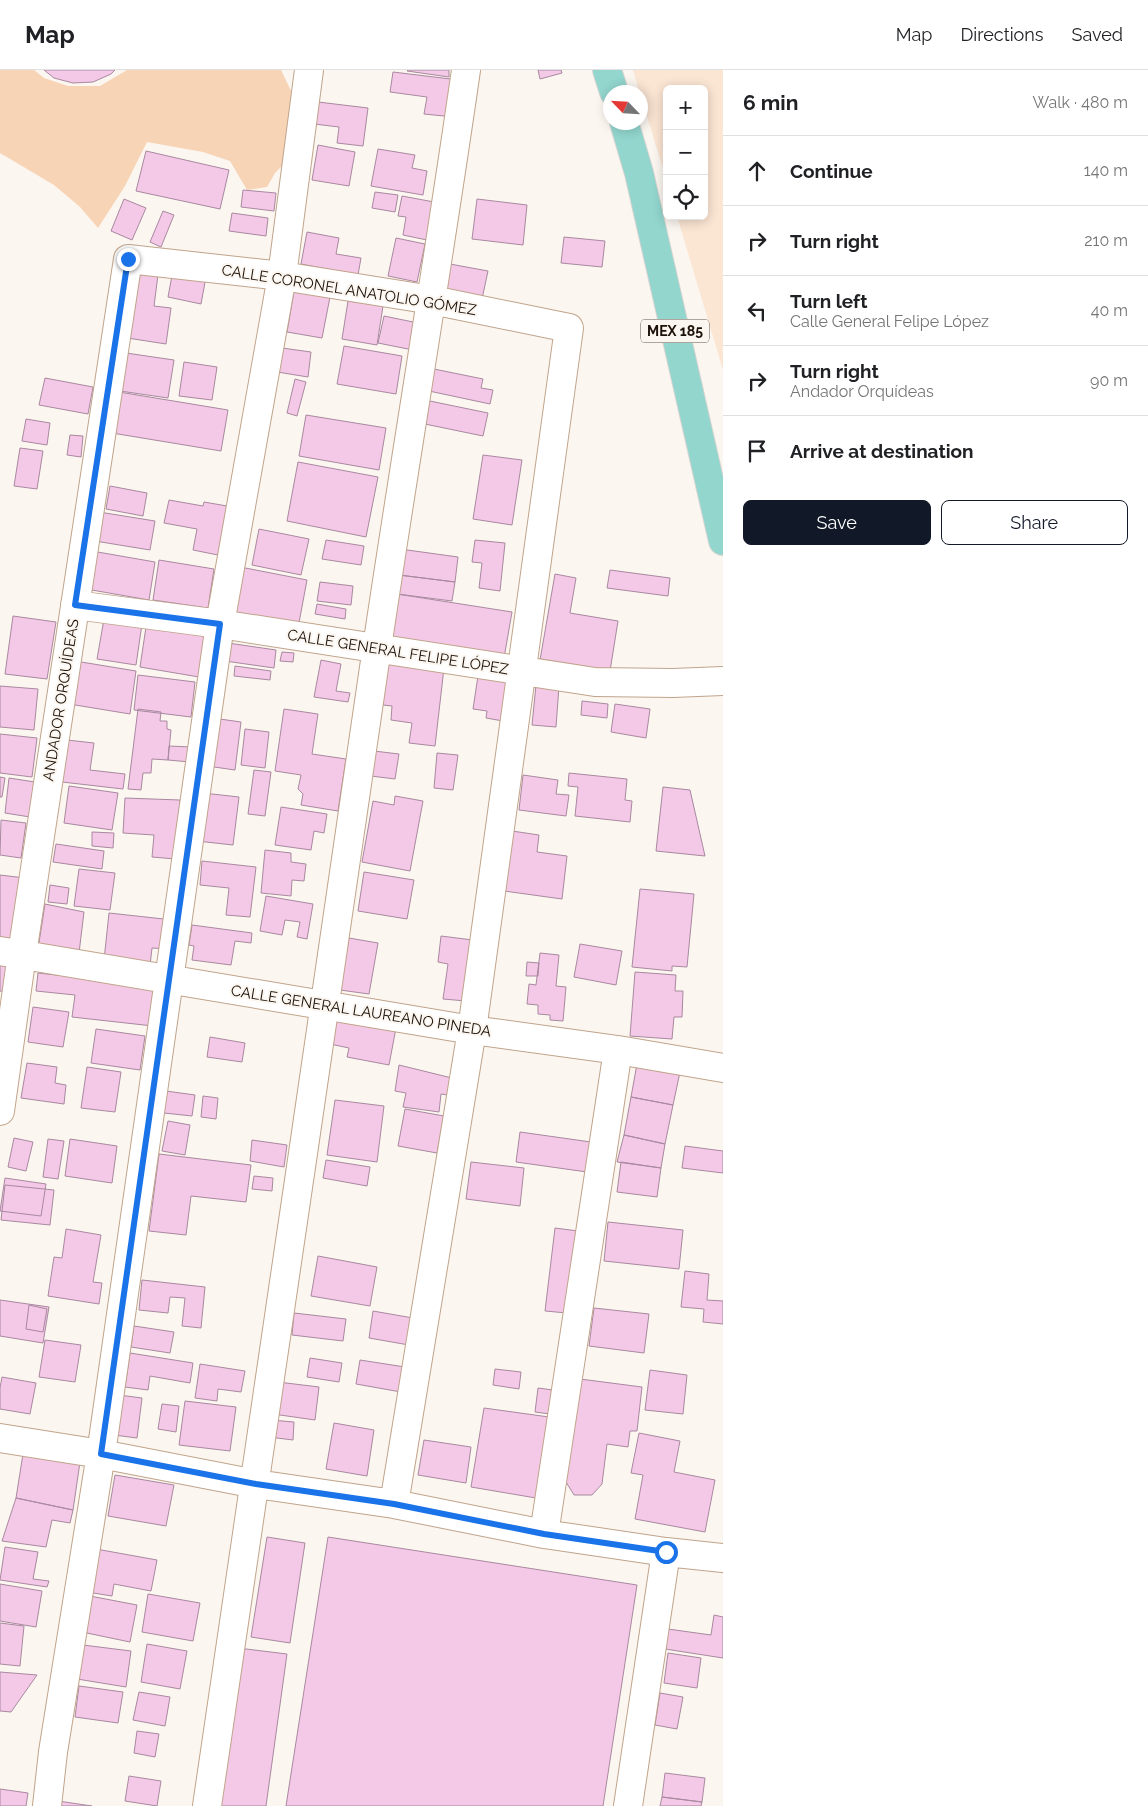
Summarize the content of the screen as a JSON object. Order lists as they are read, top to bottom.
{
  "streets": {
    "main road": ["MEX 185"],
    "street": [
      "CALLE CORONEL ANATOLIO GÓMEZ",
      "CALLE GENERAL FELIPE LÓPEZ",
      "ANDADOR ORQUÍDEAS",
      "CALLE GENERAL LAUREANO PINEDA"
    ]
  },
  "crossings": [
    ["CALLE CORONEL ANATOLIO GÓMEZ", "CALLE GENERAL FELIPE LÓPEZ"],
    ["CALLE CORONEL ANATOLIO GÓMEZ", "ANDADOR ORQUÍDEAS"],
    ["CALLE GENERAL FELIPE LÓPEZ", "ANDADOR ORQUÍDEAS"],
    ["ANDADOR ORQUÍDEAS", "CALLE GENERAL LAUREANO PINEDA"]
  ],
  "north": "top left",
  "page": {
    "header": "Map",
    "nav": ["Map", "Directions", "Saved"],
    "heading": ["6 min", "Walk · 480 m"],
    "map_buttons": ["+", "−"],
    "list": [
      ["Continue", "140 m"],
      ["Turn right", "210 m"],
      ["Turn left", "Calle General Felipe López", "40 m"],
      ["Turn right", "Andador Orquídeas", "90 m"],
      "Arrive at destination"
    ],
    "buttons": ["Save", "Share"]
  }
}
